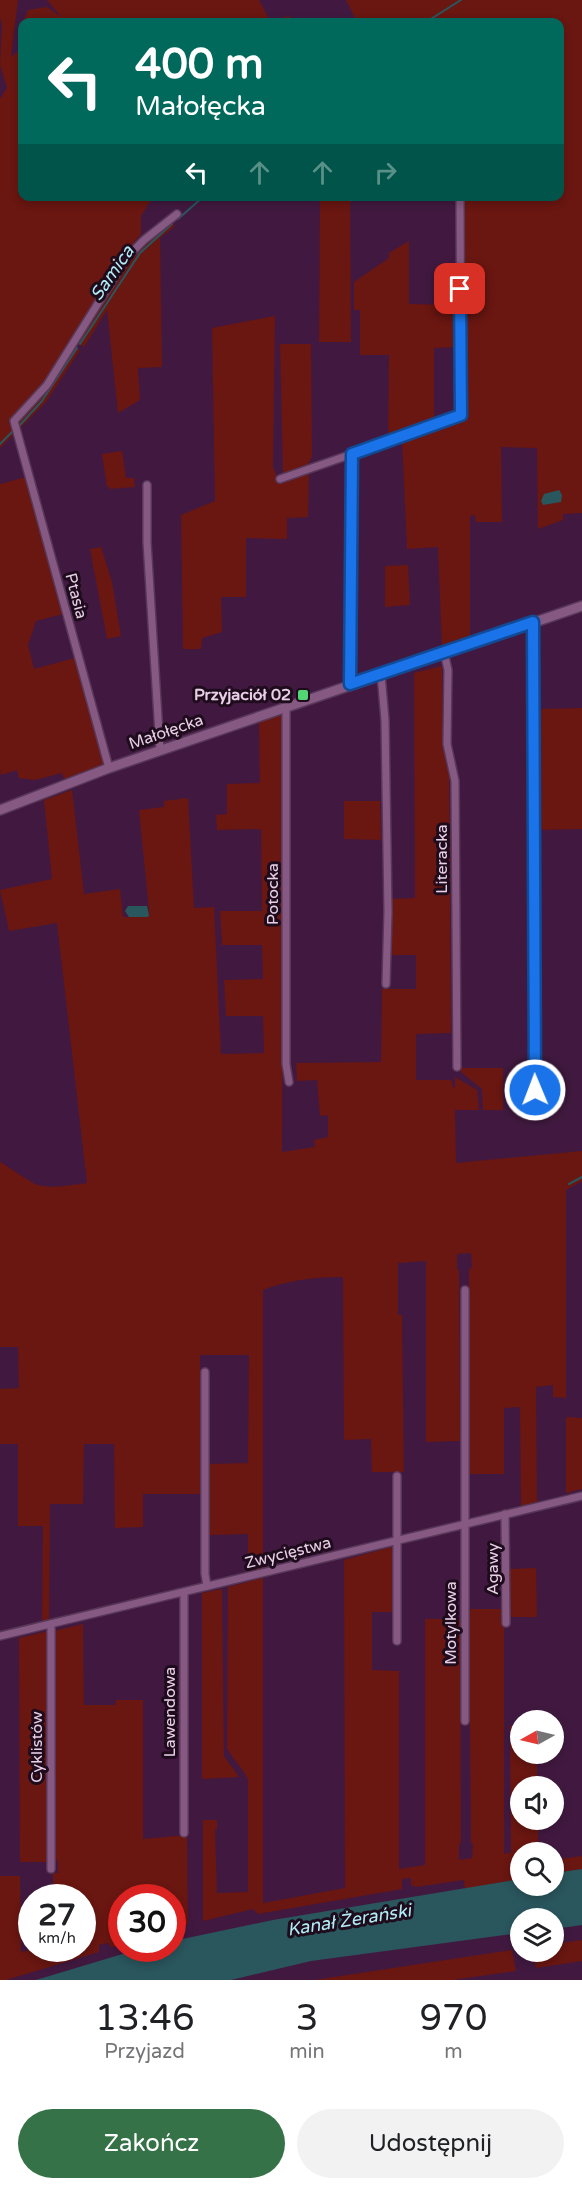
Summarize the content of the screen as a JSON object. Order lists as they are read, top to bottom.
{
  "streets": {
    "street": [
      "Ptasia",
      "Małołęcka",
      "Literacka",
      "Potocka",
      "Zwycięstwa",
      "Agawy",
      "Motylkowa",
      "Lawendowa",
      "Cyklistów"
    ]
  },
  "crossings": [
    ["Ptasia", "Małołęcka"],
    ["Małołęcka", "Literacka"],
    ["Małołęcka", "Potocka"],
    ["Zwycięstwa", "Agawy"],
    ["Zwycięstwa", "Motylkowa"],
    ["Zwycięstwa", "Lawendowa"],
    ["Zwycięstwa", "Cyklistów"]
  ],
  "water": ["Samica", "Kanał Żerański"],
  "places": {
    "transit": ["Przyjaciół 02"]
  },
  "north": "left",
  "page": {
    "turn": ["400 m", "Małołęcka"],
    "speed": "27 km/h",
    "limit": "30",
    "eta": [
      "13:46",
      "Przyjazd",
      "3",
      "min",
      "970",
      "m"
    ],
    "buttons": ["Zakończ", "Udostępnij"]
  }
}
